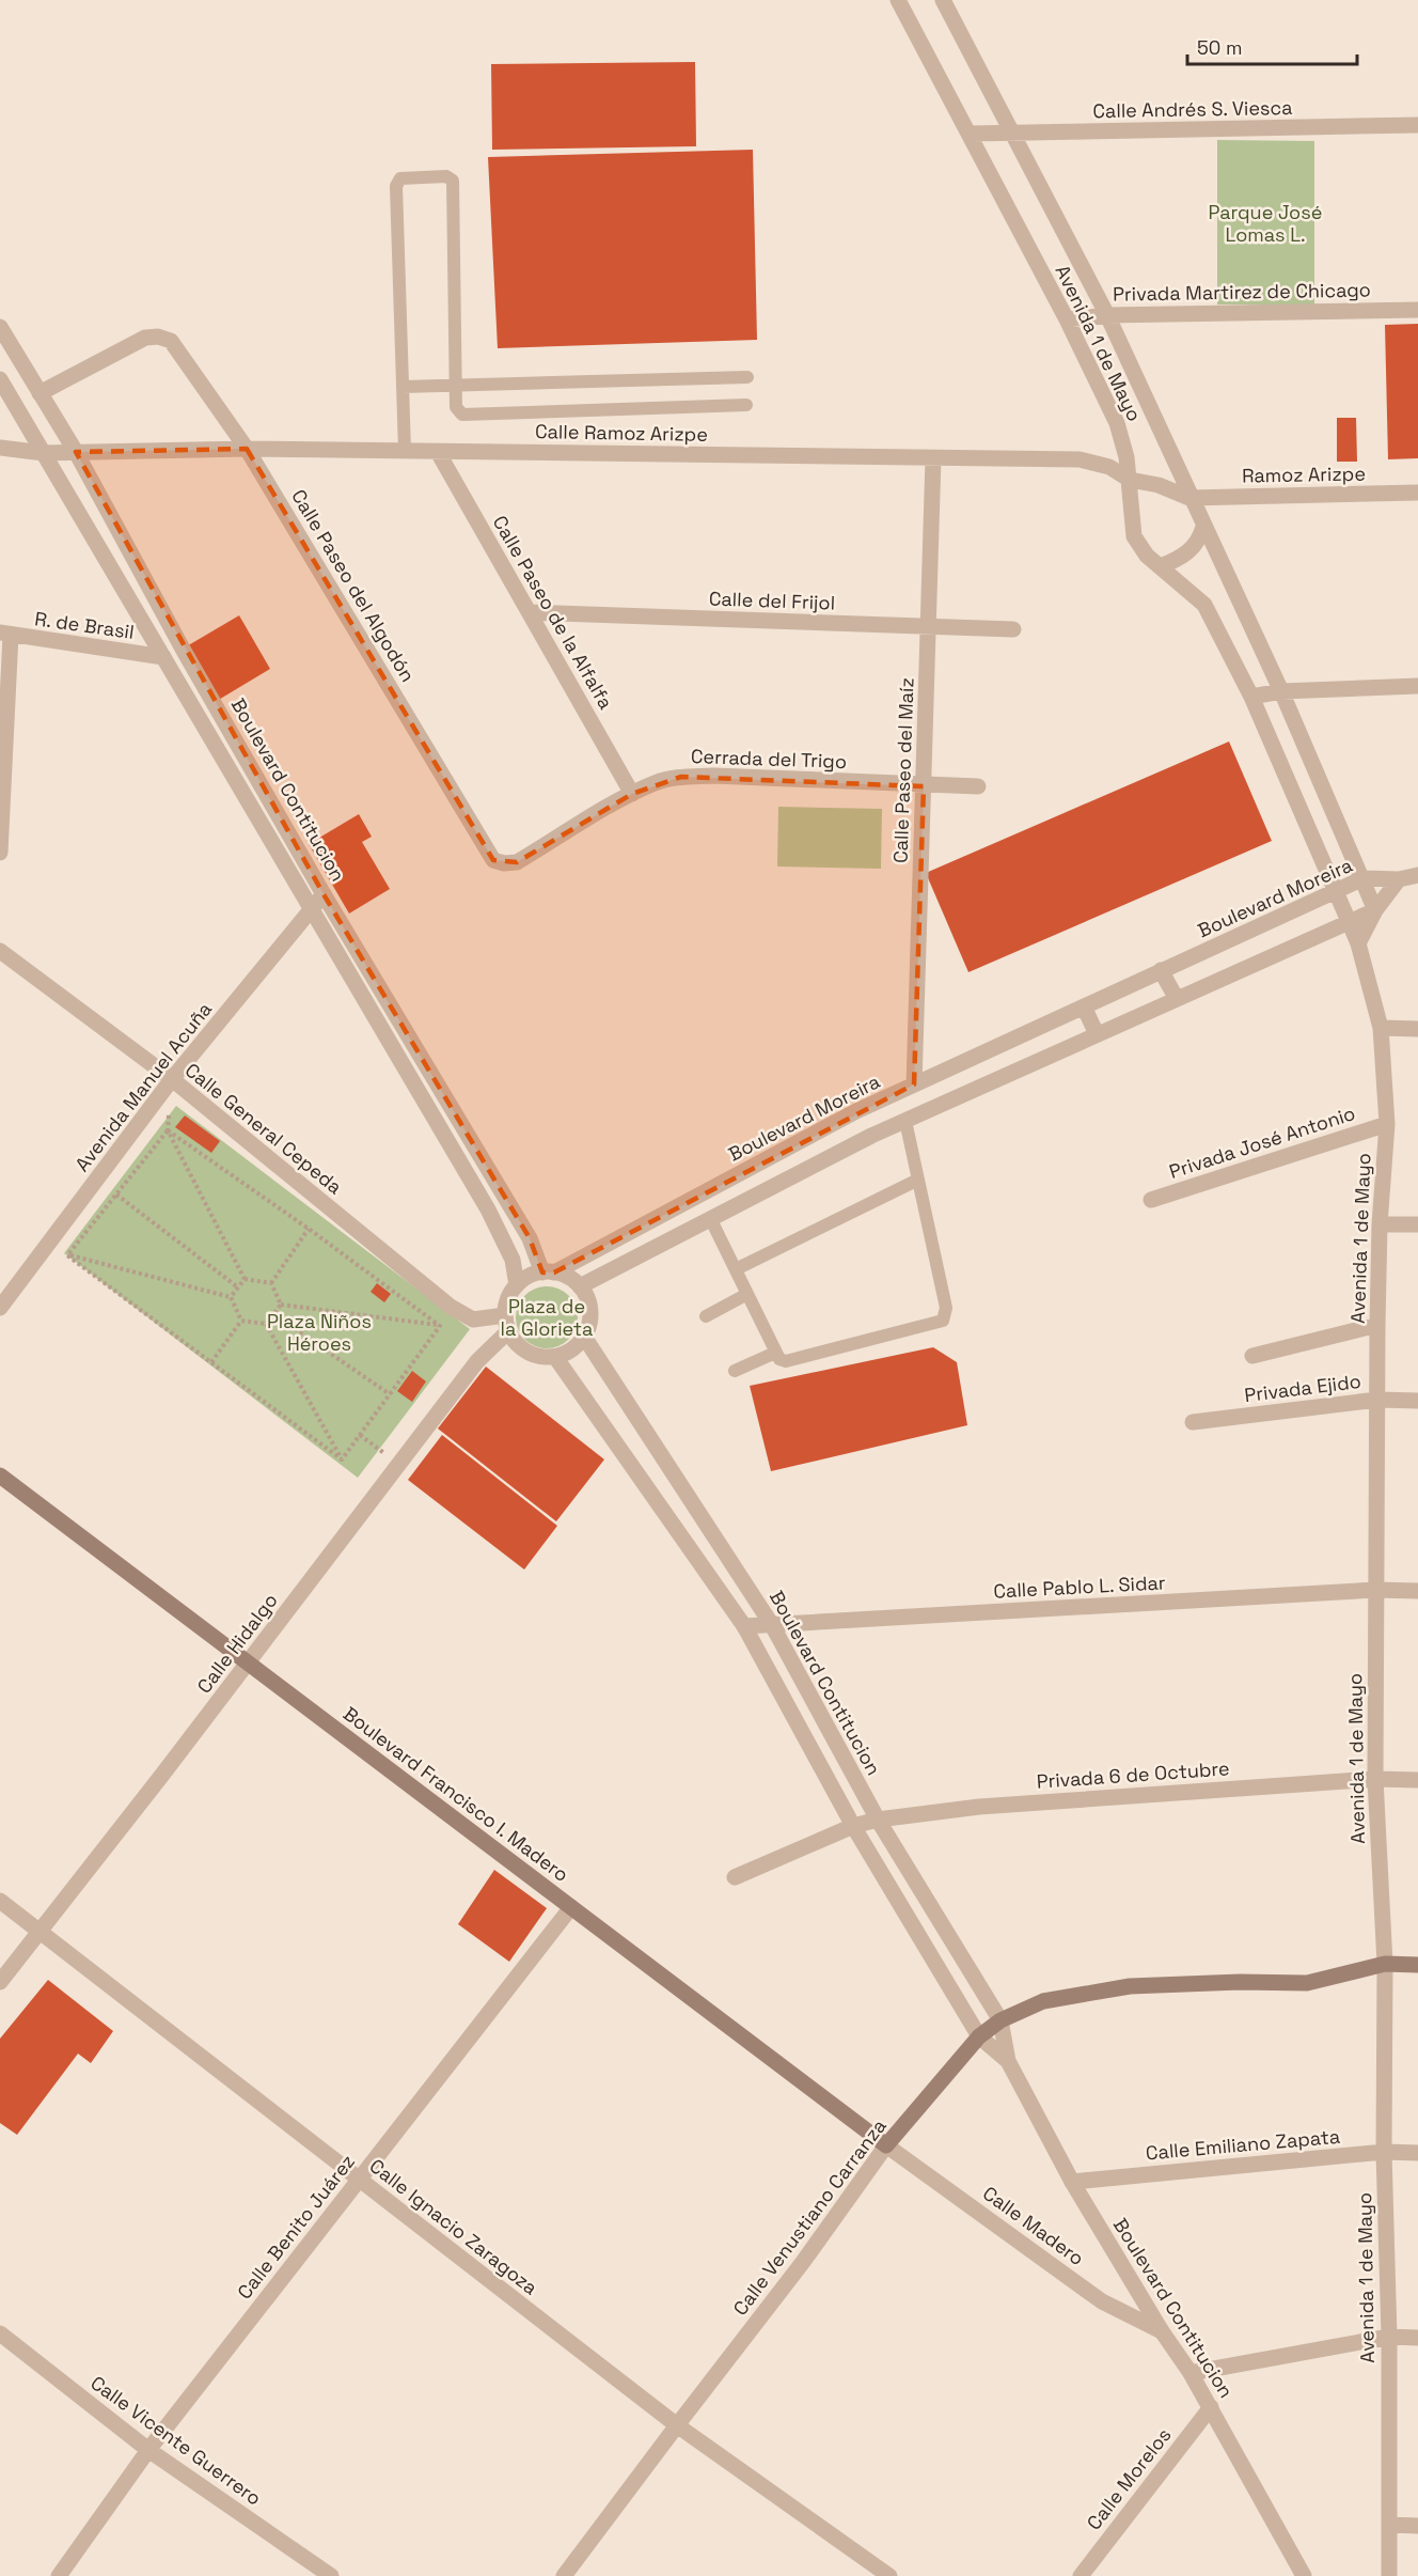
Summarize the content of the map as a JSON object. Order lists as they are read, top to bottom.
{
  "streets": {
    "main road": ["Boulevard Francisco I. Madero", "Calle Venustiano Carranza"],
    "street": [
      "Calle Andrés S. Viesca",
      "Privada Martirez de Chicago",
      "Avenida 1 de Mayo",
      "Calle Ramoz Arizpe",
      "Ramoz Arizpe",
      "Calle Paseo del Algodón",
      "Calle del Frijol",
      "Calle Paseo de la Alfalfa",
      "R. de Brasil",
      "Cerrada del Trigo",
      "Calle Paseo del Maíz",
      "Boulevard Contitucion",
      "Boulevard Moreira",
      "Avenida Manuel Acuña",
      "Calle General Cepeda",
      "Privada José Antonio",
      "Privada Ejido",
      "Calle Pablo L. Sidar",
      "Calle Hidalgo",
      "Privada 6 de Octubre",
      "Calle Emiliano Zapata",
      "Calle Madero",
      "Calle Benito Juárez",
      "Calle Ignacio Zaragoza",
      "Calle Vicente Guerrero",
      "Calle Morelos"
    ]
  },
  "crossings": [
    ["Calle Andrés S. Viesca", "Avenida 1 de Mayo"],
    ["Privada Martirez de Chicago", "Avenida 1 de Mayo"],
    ["Avenida 1 de Mayo", "Calle Ramoz Arizpe"],
    ["Avenida 1 de Mayo", "Ramoz Arizpe"],
    ["Avenida 1 de Mayo", "Boulevard Moreira"],
    ["Avenida 1 de Mayo", "Privada José Antonio"],
    ["Avenida 1 de Mayo", "Privada Ejido"],
    ["Avenida 1 de Mayo", "Calle Pablo L. Sidar"],
    ["Avenida 1 de Mayo", "Privada 6 de Octubre"],
    ["Avenida 1 de Mayo", "Calle Emiliano Zapata"],
    ["Avenida 1 de Mayo", "Calle Venustiano Carranza"],
    ["Calle Ramoz Arizpe", "Ramoz Arizpe"],
    ["Calle Ramoz Arizpe", "Calle Paseo del Algodón"],
    ["Calle Ramoz Arizpe", "Calle Paseo de la Alfalfa"],
    ["Calle Ramoz Arizpe", "Calle Paseo del Maíz"],
    ["Calle Ramoz Arizpe", "Boulevard Contitucion"],
    ["Calle Paseo del Algodón", "Cerrada del Trigo"],
    ["Calle Paseo del Algodón", "Boulevard Contitucion"],
    ["Calle del Frijol", "Calle Paseo de la Alfalfa"],
    ["Calle del Frijol", "Calle Paseo del Maíz"],
    ["Calle Paseo de la Alfalfa", "Cerrada del Trigo"],
    ["R. de Brasil", "Boulevard Contitucion"],
    ["Cerrada del Trigo", "Calle Paseo del Maíz"],
    ["Calle Paseo del Maíz", "Boulevard Moreira"],
    ["Boulevard Contitucion", "Boulevard Moreira"],
    ["Boulevard Contitucion", "Avenida Manuel Acuña"],
    ["Boulevard Contitucion", "Calle Pablo L. Sidar"],
    ["Boulevard Contitucion", "Calle Hidalgo"],
    ["Boulevard Contitucion", "Privada 6 de Octubre"],
    ["Boulevard Contitucion", "Calle Emiliano Zapata"],
    ["Boulevard Contitucion", "Calle Venustiano Carranza"],
    ["Boulevard Contitucion", "Calle Madero"],
    ["Boulevard Contitucion", "Calle Morelos"],
    ["Boulevard Moreira", "Calle Hidalgo"],
    ["Avenida Manuel Acuña", "Calle General Cepeda"],
    ["Calle Hidalgo", "Boulevard Francisco I. Madero"],
    ["Calle Hidalgo", "Calle Ignacio Zaragoza"],
    ["Boulevard Francisco I. Madero", "Calle Venustiano Carranza"],
    ["Boulevard Francisco I. Madero", "Calle Madero"],
    ["Boulevard Francisco I. Madero", "Calle Benito Juárez"],
    ["Calle Venustiano Carranza", "Calle Madero"],
    ["Calle Venustiano Carranza", "Calle Ignacio Zaragoza"],
    ["Calle Benito Juárez", "Calle Ignacio Zaragoza"],
    ["Calle Benito Juárez", "Calle Vicente Guerrero"]
  ],
  "parks": ["Parque José Lomas L.", "Plaza de la Glorieta", "Plaza Niños Héroes"],
  "scale_bar": "50 m"
}
